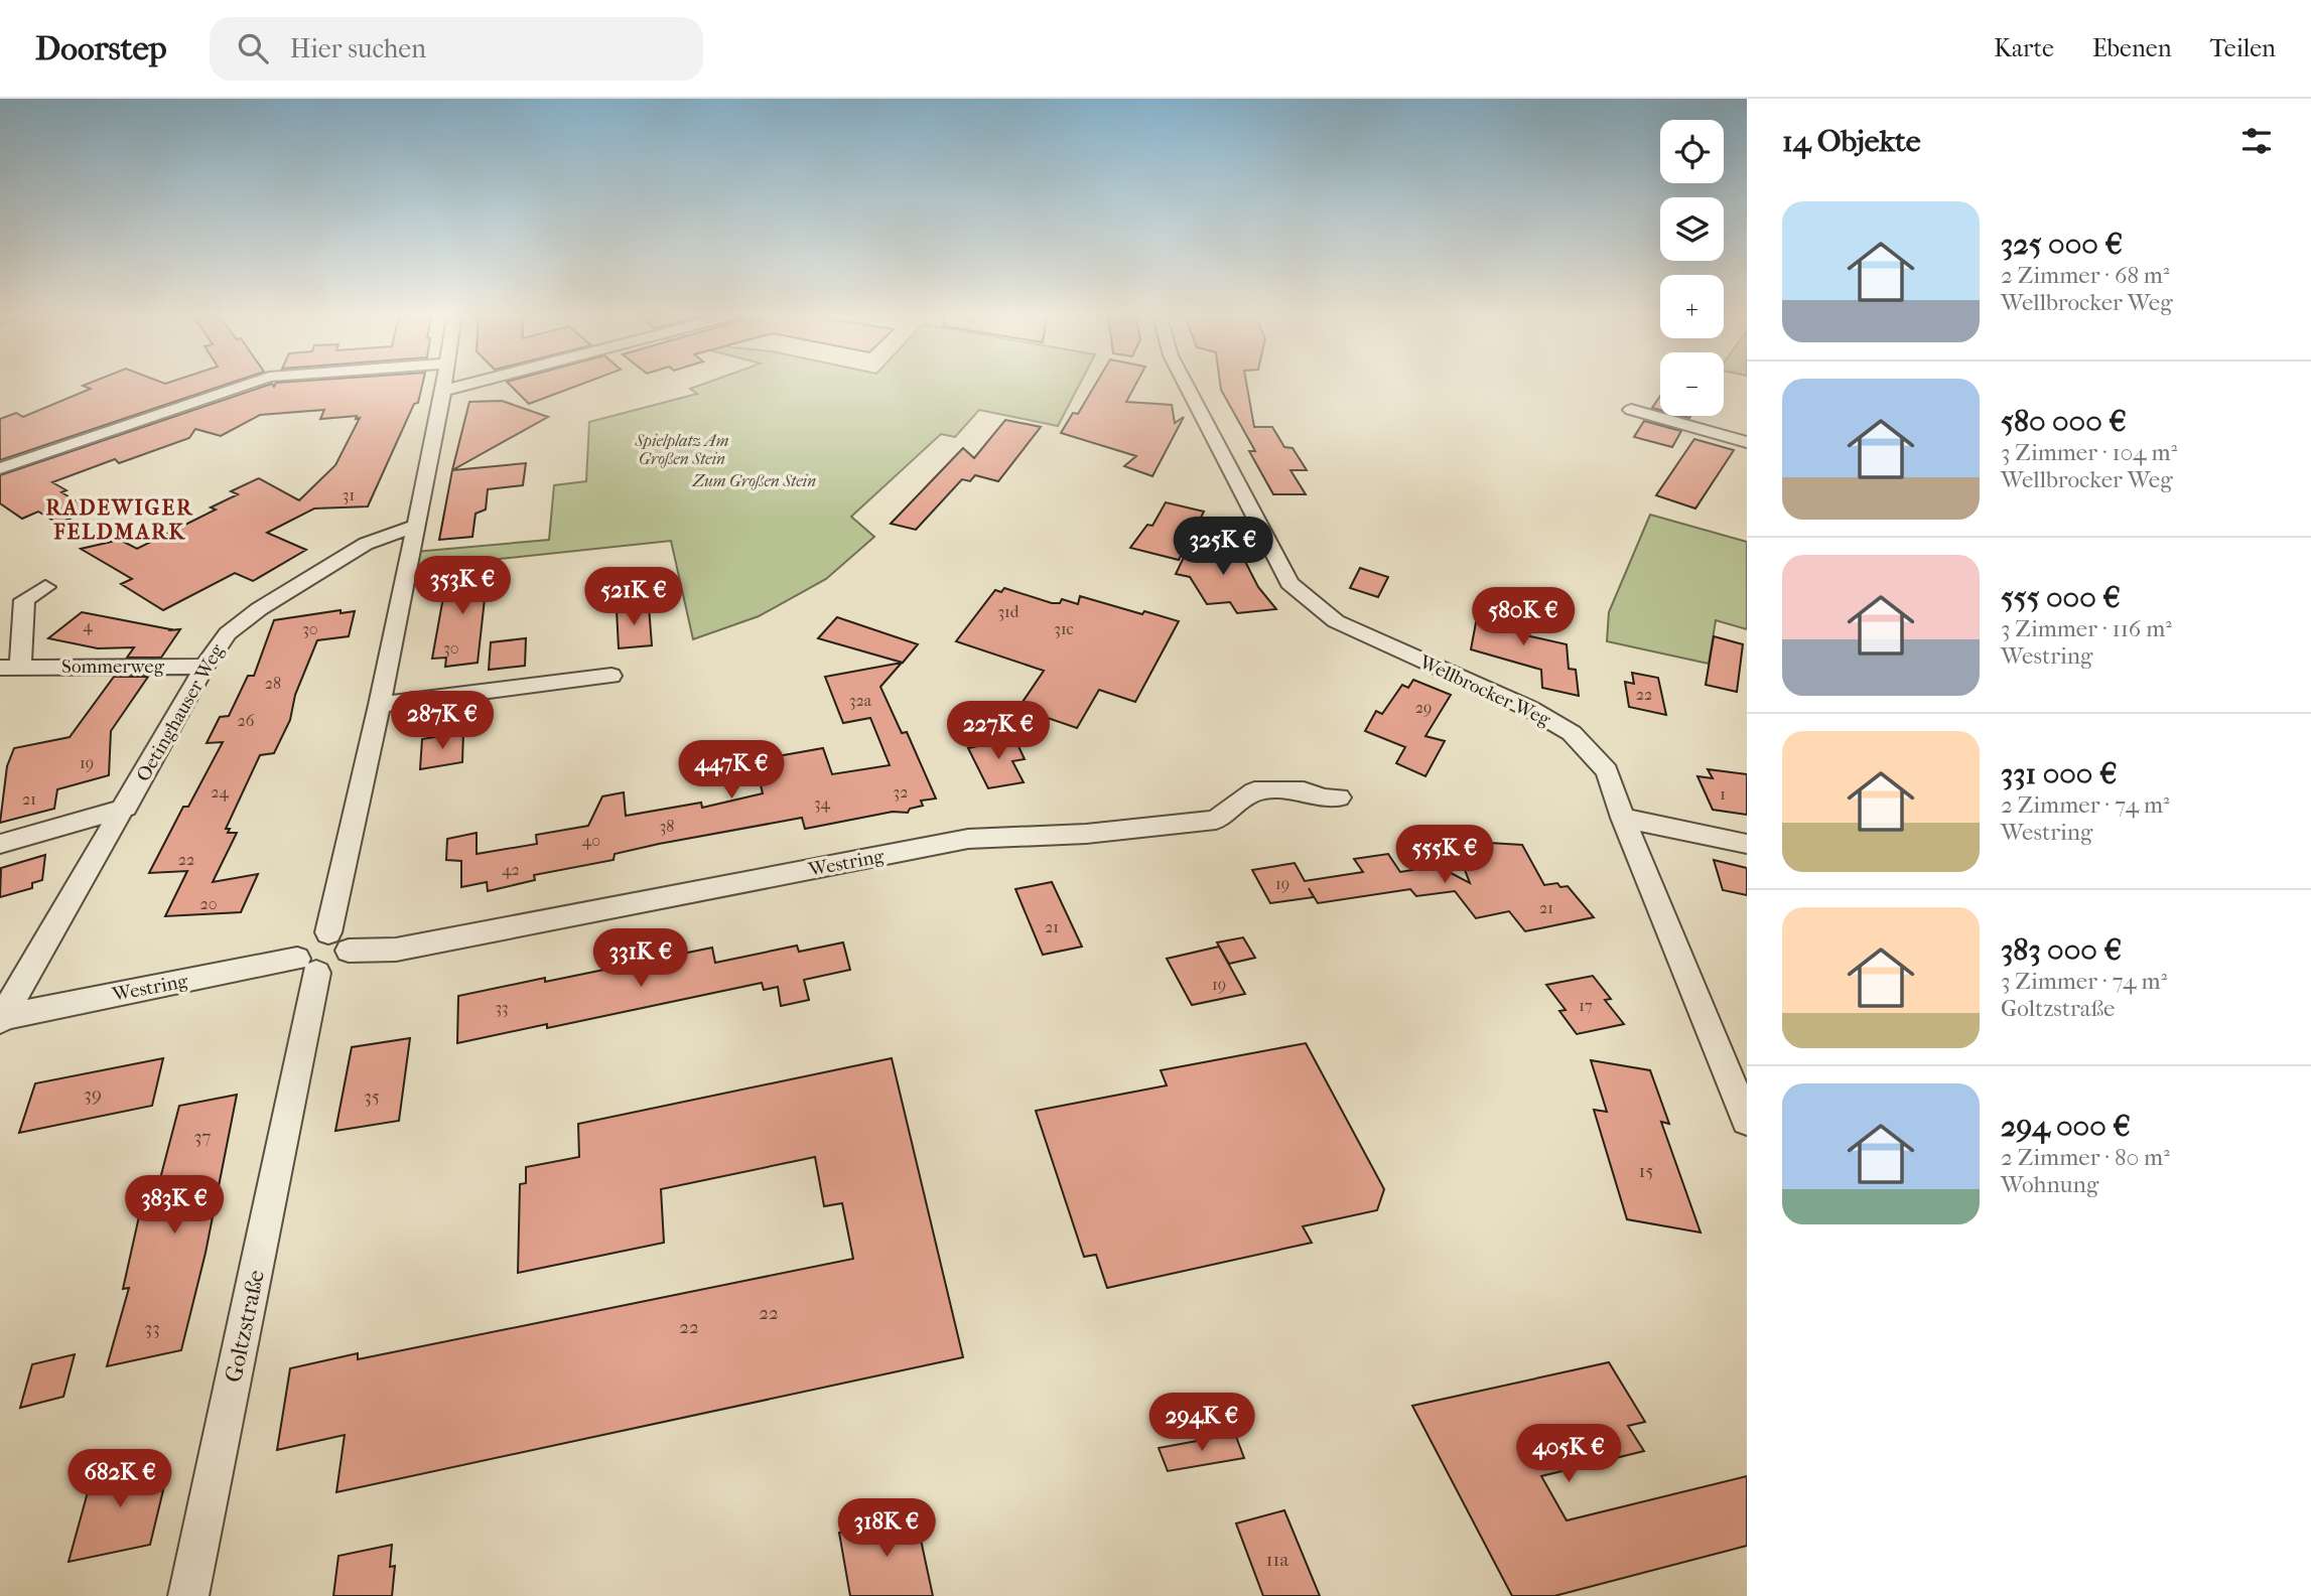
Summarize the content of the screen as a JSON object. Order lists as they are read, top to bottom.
{
  "streets": {
    "street": [
      "Sommerweg",
      "Wellbrocker Weg",
      "Oetinghauser Weg",
      "Westring",
      "Goltzstraße"
    ]
  },
  "crossings": [
    ["Sommerweg", "Oetinghauser Weg"],
    ["Oetinghauser Weg", "Westring"],
    ["Westring", "Goltzstraße"]
  ],
  "districts": ["RADEWIGER FELDMARK"],
  "parks": ["Spielplatz Am Großen Stein", "Zum Großen Stein"],
  "house_numbers": [
    "31",
    "31d",
    "4",
    "30",
    "31c",
    "30",
    "28",
    "22",
    "32a",
    "29",
    "26",
    "19",
    "24",
    "32",
    "1",
    "21",
    "34",
    "38",
    "40",
    "22",
    "42",
    "19",
    "20",
    "21",
    "21",
    "19",
    "17",
    "33",
    "39",
    "35",
    "37",
    "15",
    "22",
    "22",
    "33",
    "11a"
  ],
  "page": {
    "header": "Doorstep",
    "search": "Hier suchen",
    "nav": ["Karte", "Ebenen", "Teilen"],
    "heading": "14 Objekte",
    "map_buttons": ["+", "−"],
    "list": [
      {
        "name": "325 000 €",
        "note": "2 Zimmer · 68 m² · Wellbrocker Weg"
      },
      {
        "name": "580 000 €",
        "note": "3 Zimmer · 104 m² · Wellbrocker Weg"
      },
      {
        "name": "555 000 €",
        "note": "3 Zimmer · 116 m² · Westring"
      },
      {
        "name": "331 000 €",
        "note": "2 Zimmer · 74 m² · Westring"
      },
      {
        "name": "383 000 €",
        "note": "3 Zimmer · 74 m² · Goltzstraße"
      },
      {
        "name": "294 000 €",
        "note": "2 Zimmer · 80 m² · Wohnung"
      }
    ],
    "price": [
      "325K €",
      "353K €",
      "521K €",
      "580K €",
      "287K €",
      "227K €",
      "447K €",
      "555K €",
      "331K €",
      "383K €",
      "294K €",
      "405K €",
      "682K €",
      "318K €"
    ]
  }
}
